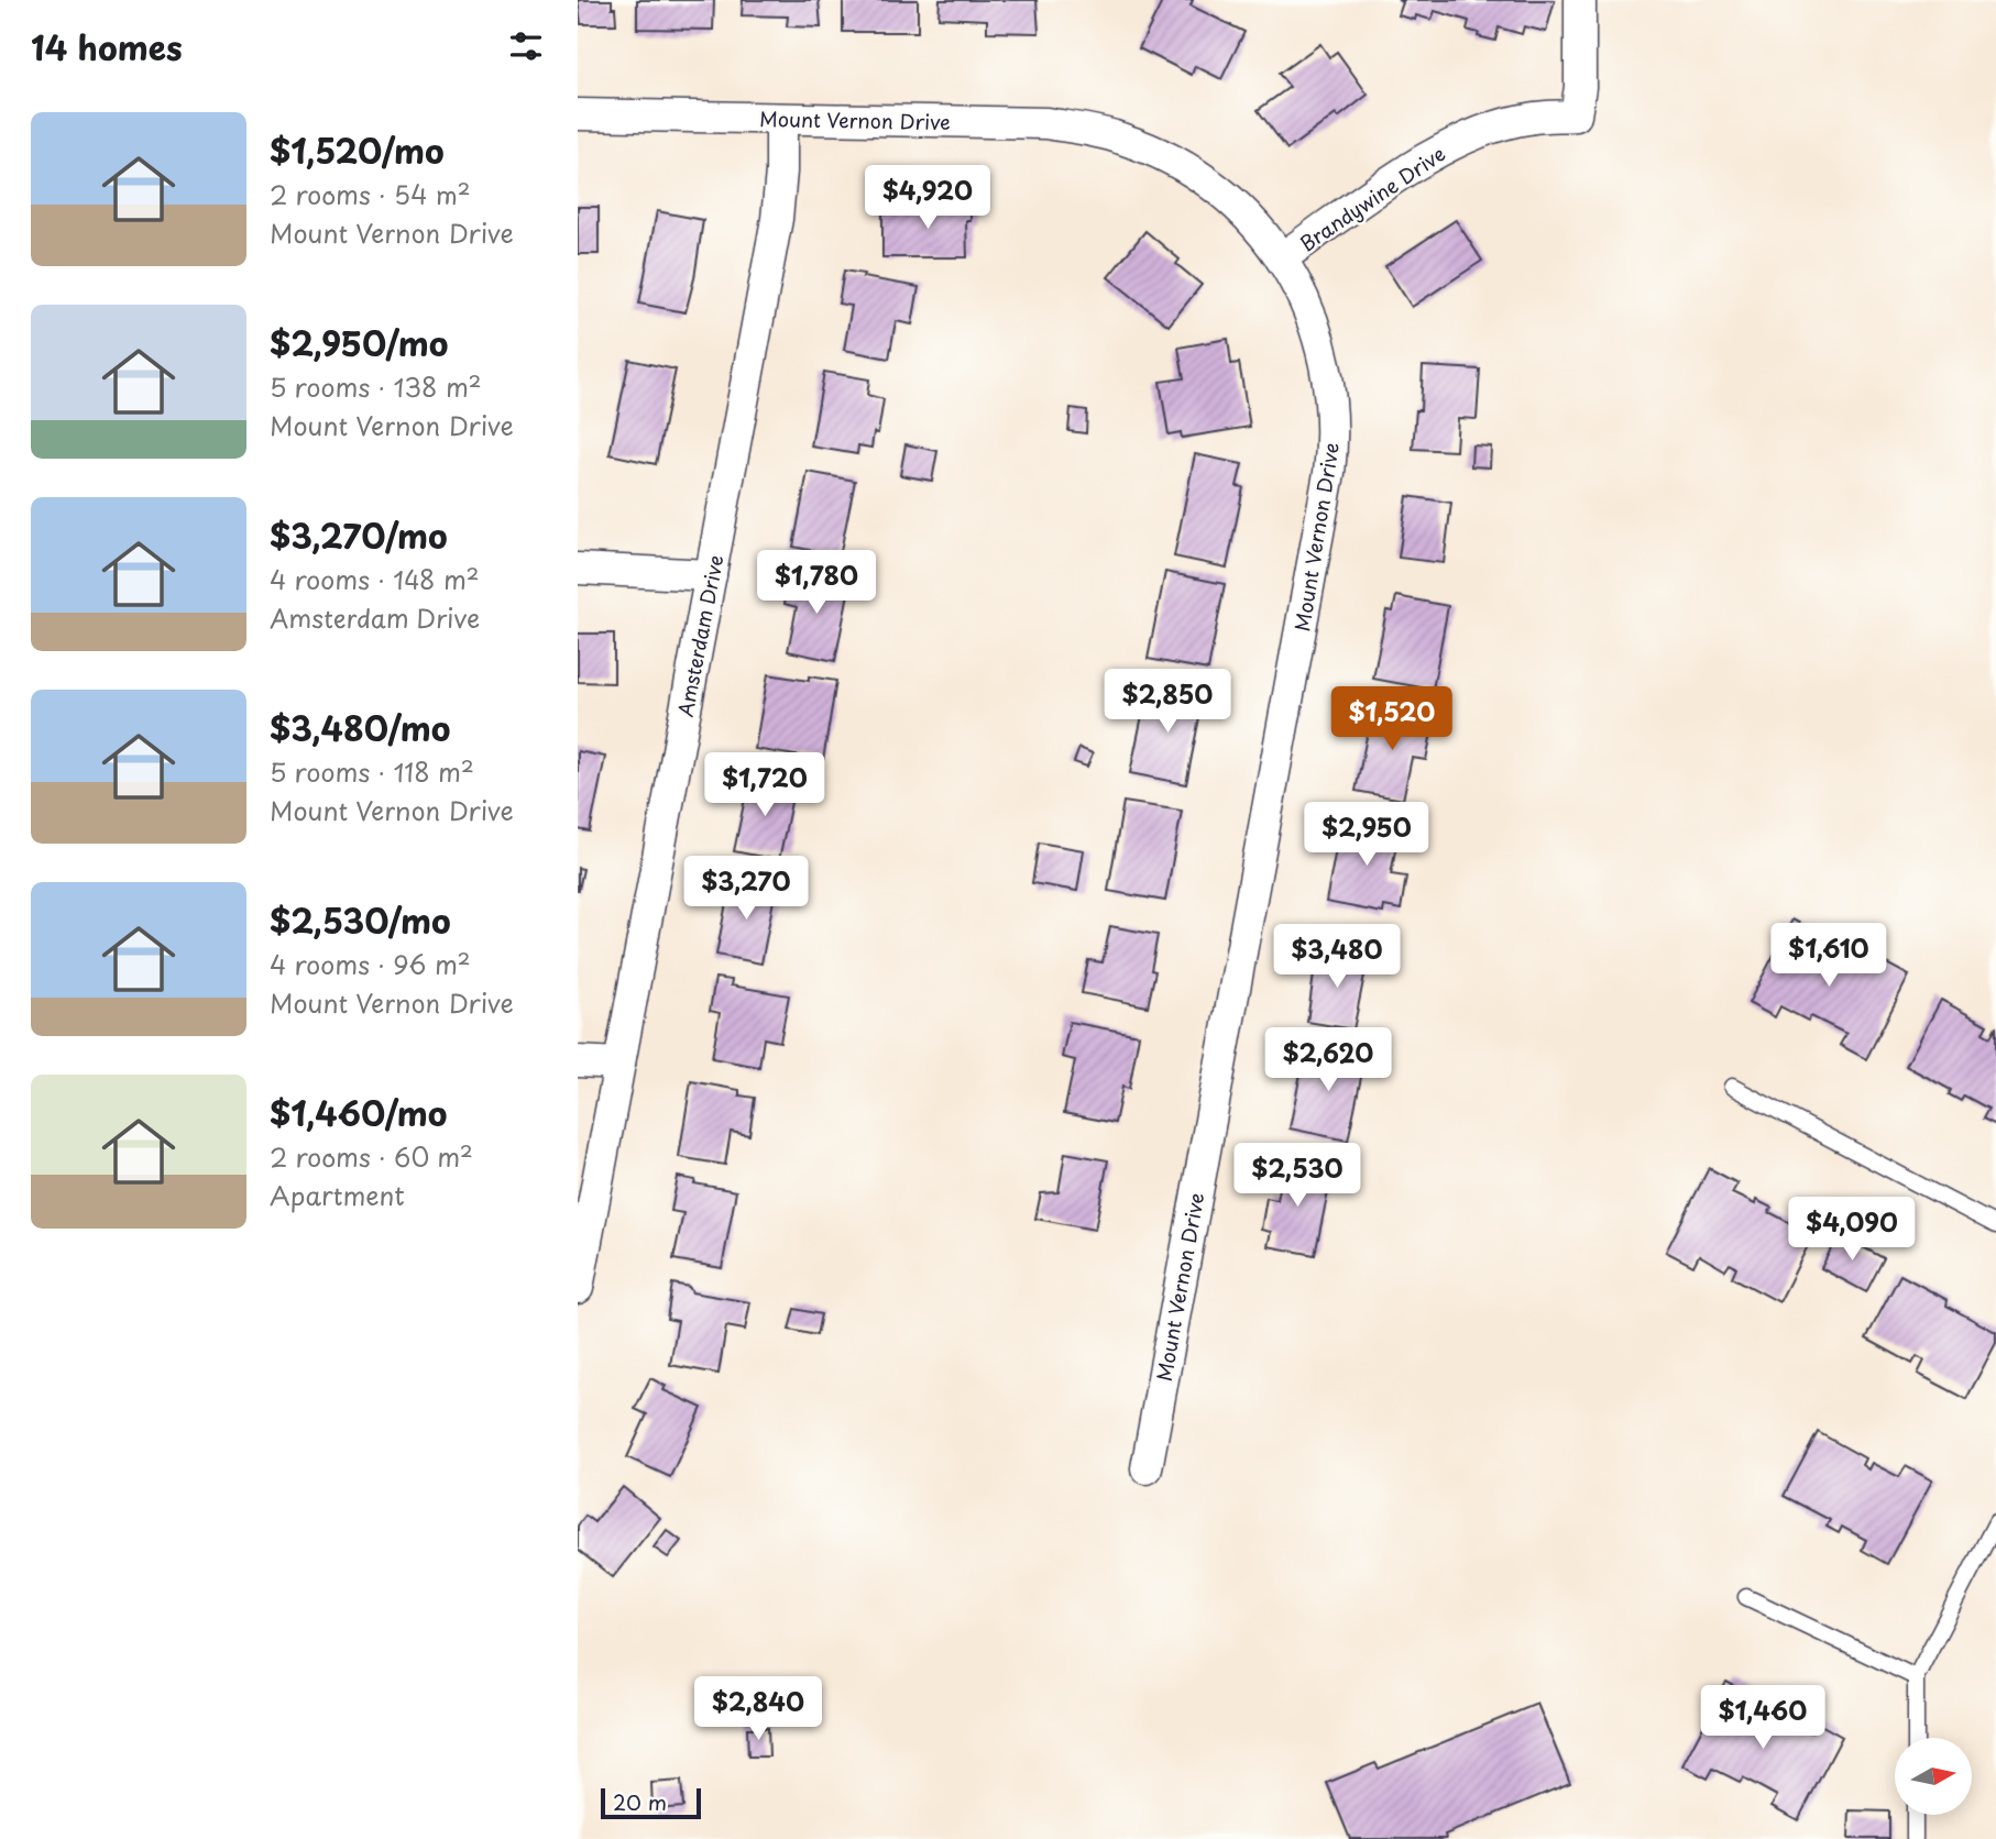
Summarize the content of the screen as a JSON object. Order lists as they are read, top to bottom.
{
  "streets": {
    "street": ["Mount Vernon Drive", "Brandywine Drive", "Amsterdam Drive"]
  },
  "crossings": [
    ["Mount Vernon Drive", "Brandywine Drive"],
    ["Mount Vernon Drive", "Amsterdam Drive"]
  ],
  "scale_bar": "20 m",
  "north": "right",
  "page": {
    "heading": "14 homes",
    "list": [
      {
        "name": "$1,520/mo",
        "note": "2 rooms · 54 m² · Mount Vernon Drive"
      },
      {
        "name": "$2,950/mo",
        "note": "5 rooms · 138 m² · Mount Vernon Drive"
      },
      {
        "name": "$3,270/mo",
        "note": "4 rooms · 148 m² · Amsterdam Drive"
      },
      {
        "name": "$3,480/mo",
        "note": "5 rooms · 118 m² · Mount Vernon Drive"
      },
      {
        "name": "$2,530/mo",
        "note": "4 rooms · 96 m² · Mount Vernon Drive"
      },
      {
        "name": "$1,460/mo",
        "note": "2 rooms · 60 m² · Apartment"
      }
    ],
    "price": [
      "$4,920",
      "$1,780",
      "$2,850",
      "$1,520",
      "$1,720",
      "$2,950",
      "$3,270",
      "$1,610",
      "$3,480",
      "$2,620",
      "$2,530",
      "$4,090",
      "$2,840",
      "$1,460"
    ],
    "scale": "20 m"
  }
}
